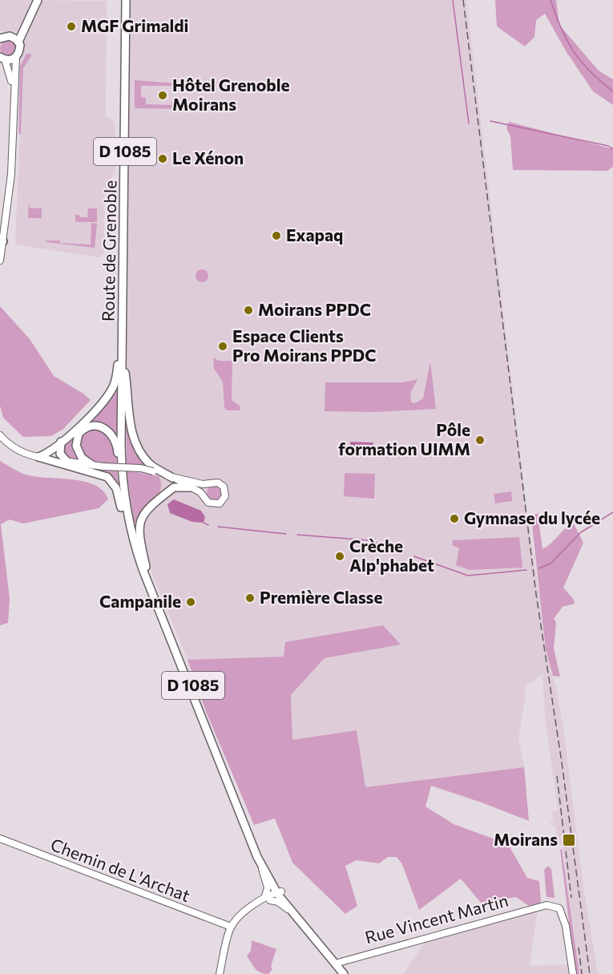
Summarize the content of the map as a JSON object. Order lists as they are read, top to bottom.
{
  "streets": {
    "main road": ["D 1085", "Route de Grenoble"],
    "street": ["Chemin de L'Archat", "Rue Vincent Martin"]
  },
  "crossings": [
    ["D 1085", "Route de Grenoble"],
    ["D 1085", "Rue Vincent Martin"]
  ],
  "places": {
    "other": [
      "MGF Grimaldi",
      "Hôtel Grenoble Moirans",
      "Le Xénon",
      "Exapaq",
      "Moirans PPDC",
      "Espace Clients Pro Moirans PPDC",
      "Pôle formation UIMM",
      "Gymnase du lycée",
      "Crèche Alp'phabet",
      "Première Classe",
      "Campanile"
    ],
    "transit": ["Moirans"]
  }
}
